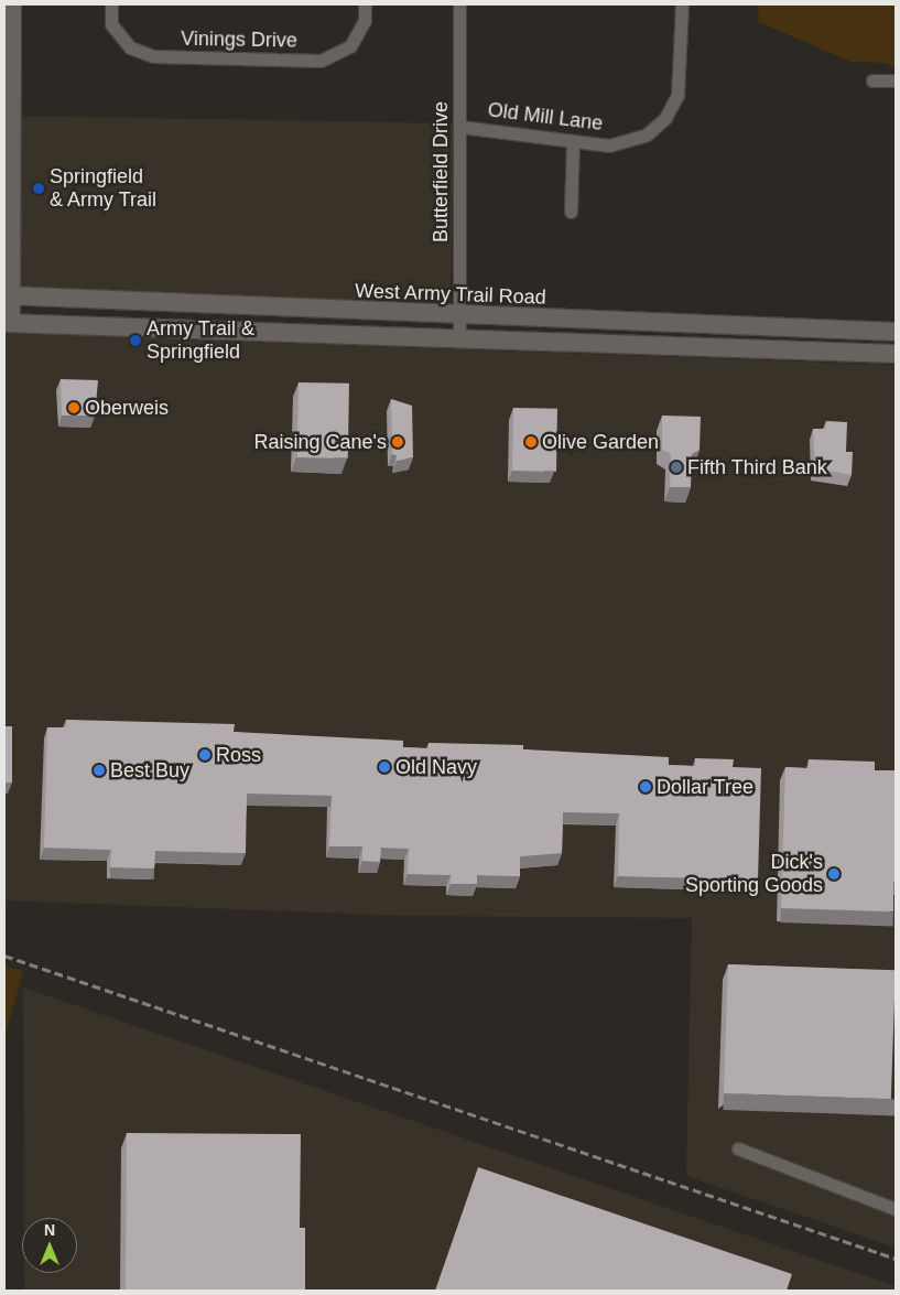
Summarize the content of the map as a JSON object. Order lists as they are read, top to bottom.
{
  "streets": {
    "main road": ["West Army Trail Road"],
    "street": ["Vinings Drive", "Old Mill Lane", "Butterfield Drive"]
  },
  "crossings": [
    ["Old Mill Lane", "Butterfield Drive"],
    ["Butterfield Drive", "West Army Trail Road"]
  ],
  "places": [
    "Springfield & Army Trail",
    "Army Trail & Springfield",
    "Oberweis",
    "Raising Cane's",
    "Olive Garden",
    "Fifth Third Bank",
    "Ross",
    "Old Navy",
    "Best Buy",
    "Dollar Tree",
    "Dick's Sporting Goods"
  ],
  "north": "top"
}
